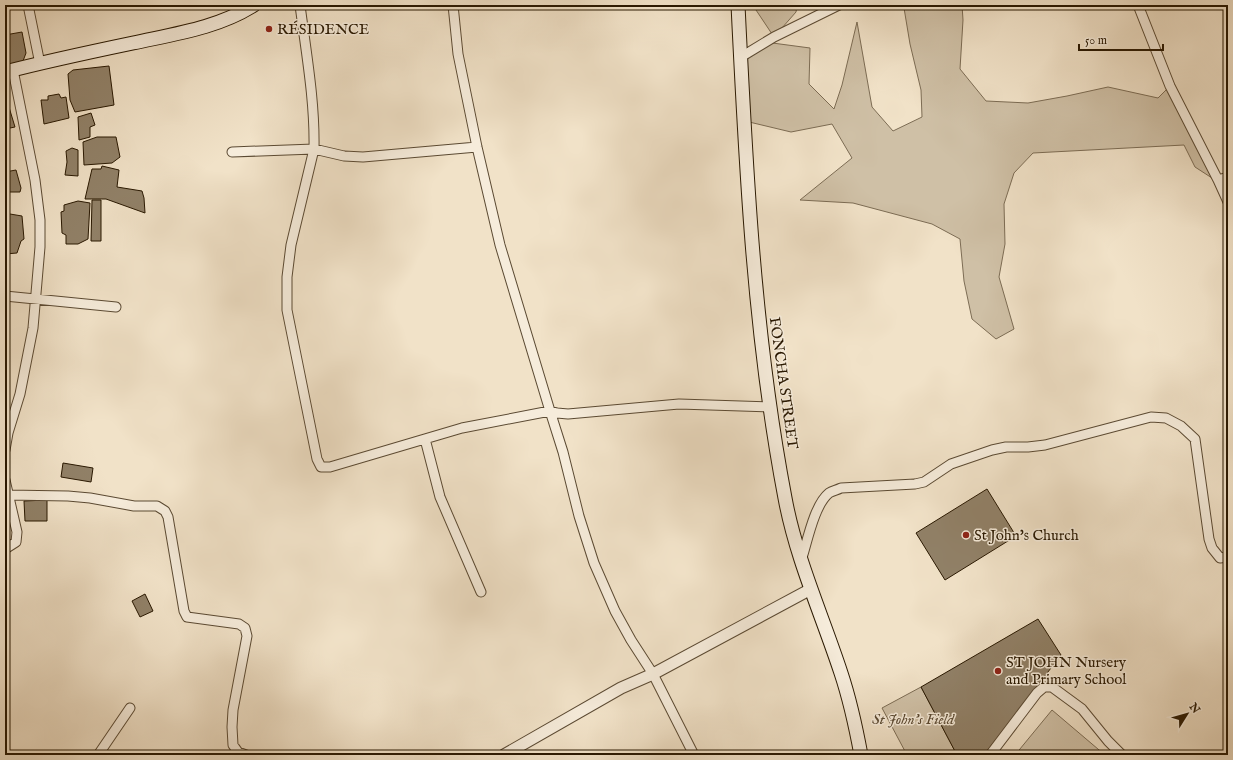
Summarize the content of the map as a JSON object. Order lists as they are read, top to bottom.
{
  "streets": {
    "main road": ["FONCHA STREET"]
  },
  "parks": ["St John's Field"],
  "places": ["RÉSIDENCE", "St John's Church", "ST JOHN Nursery and Primary School"],
  "scale_bar": "50 m",
  "north": "top right"
}
